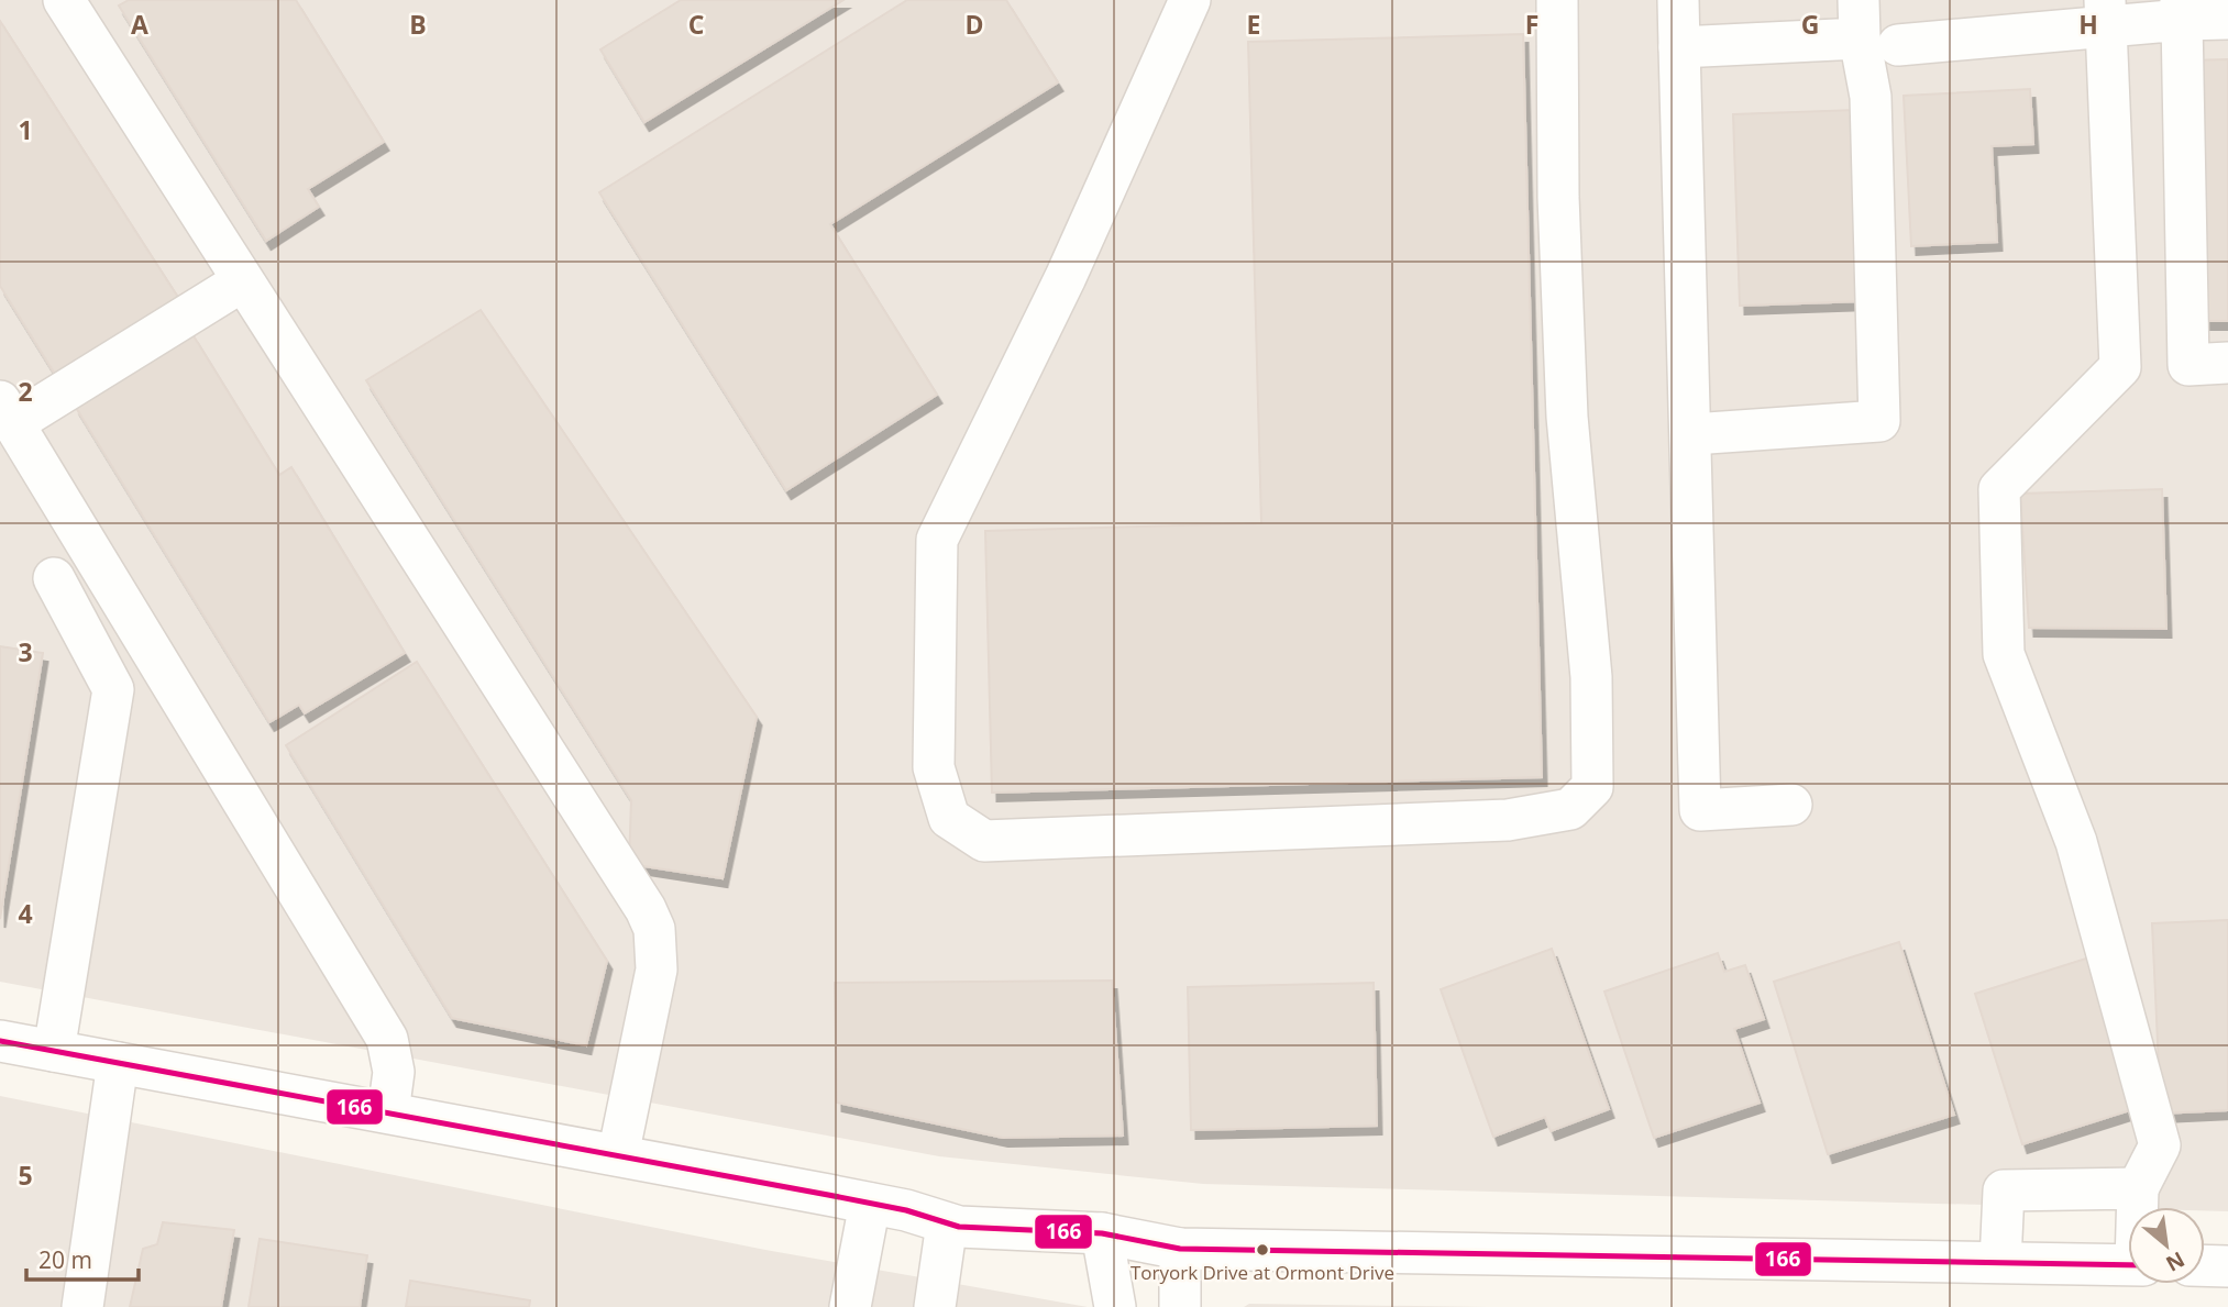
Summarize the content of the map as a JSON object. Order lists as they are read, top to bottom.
{
  "places": ["Toryork Drive at Ormont Drive"],
  "lines": ["transit line 166"],
  "scale_bar": "20 m",
  "north": "bottom right",
  "grid": {
    "columns": [
      "A",
      "B",
      "C",
      "D",
      "E",
      "F",
      "G",
      "H"
    ],
    "rows": [
      "1",
      "2",
      "3",
      "4",
      "5"
    ]
  }
}
